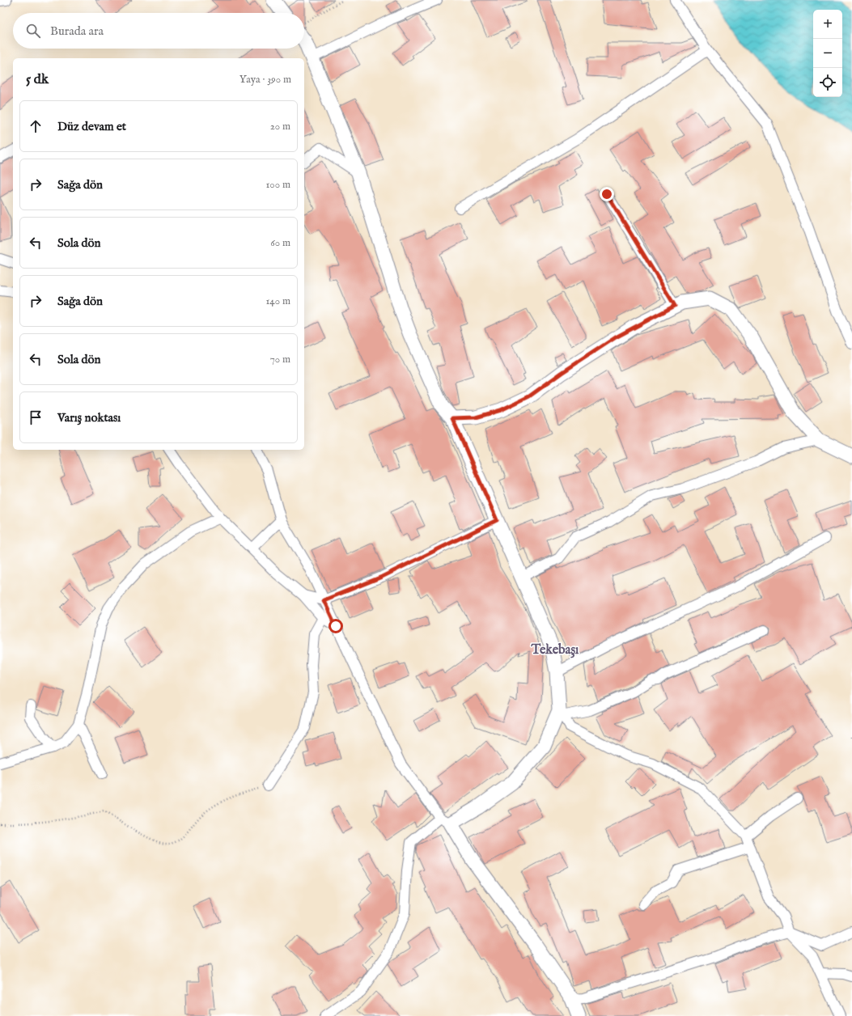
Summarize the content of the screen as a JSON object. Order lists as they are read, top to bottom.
{
  "districts": ["Tekebaşı"],
  "page": {
    "map_buttons": ["+", "−"],
    "search": "Burada ara",
    "heading": ["5 dk", "Yaya · 390 m"],
    "list": [
      ["Düz devam et", "20 m"],
      ["Sağa dön", "100 m"],
      ["Sola dön", "60 m"],
      ["Sağa dön", "140 m"],
      ["Sola dön", "70 m"],
      "Varış noktası"
    ]
  }
}
